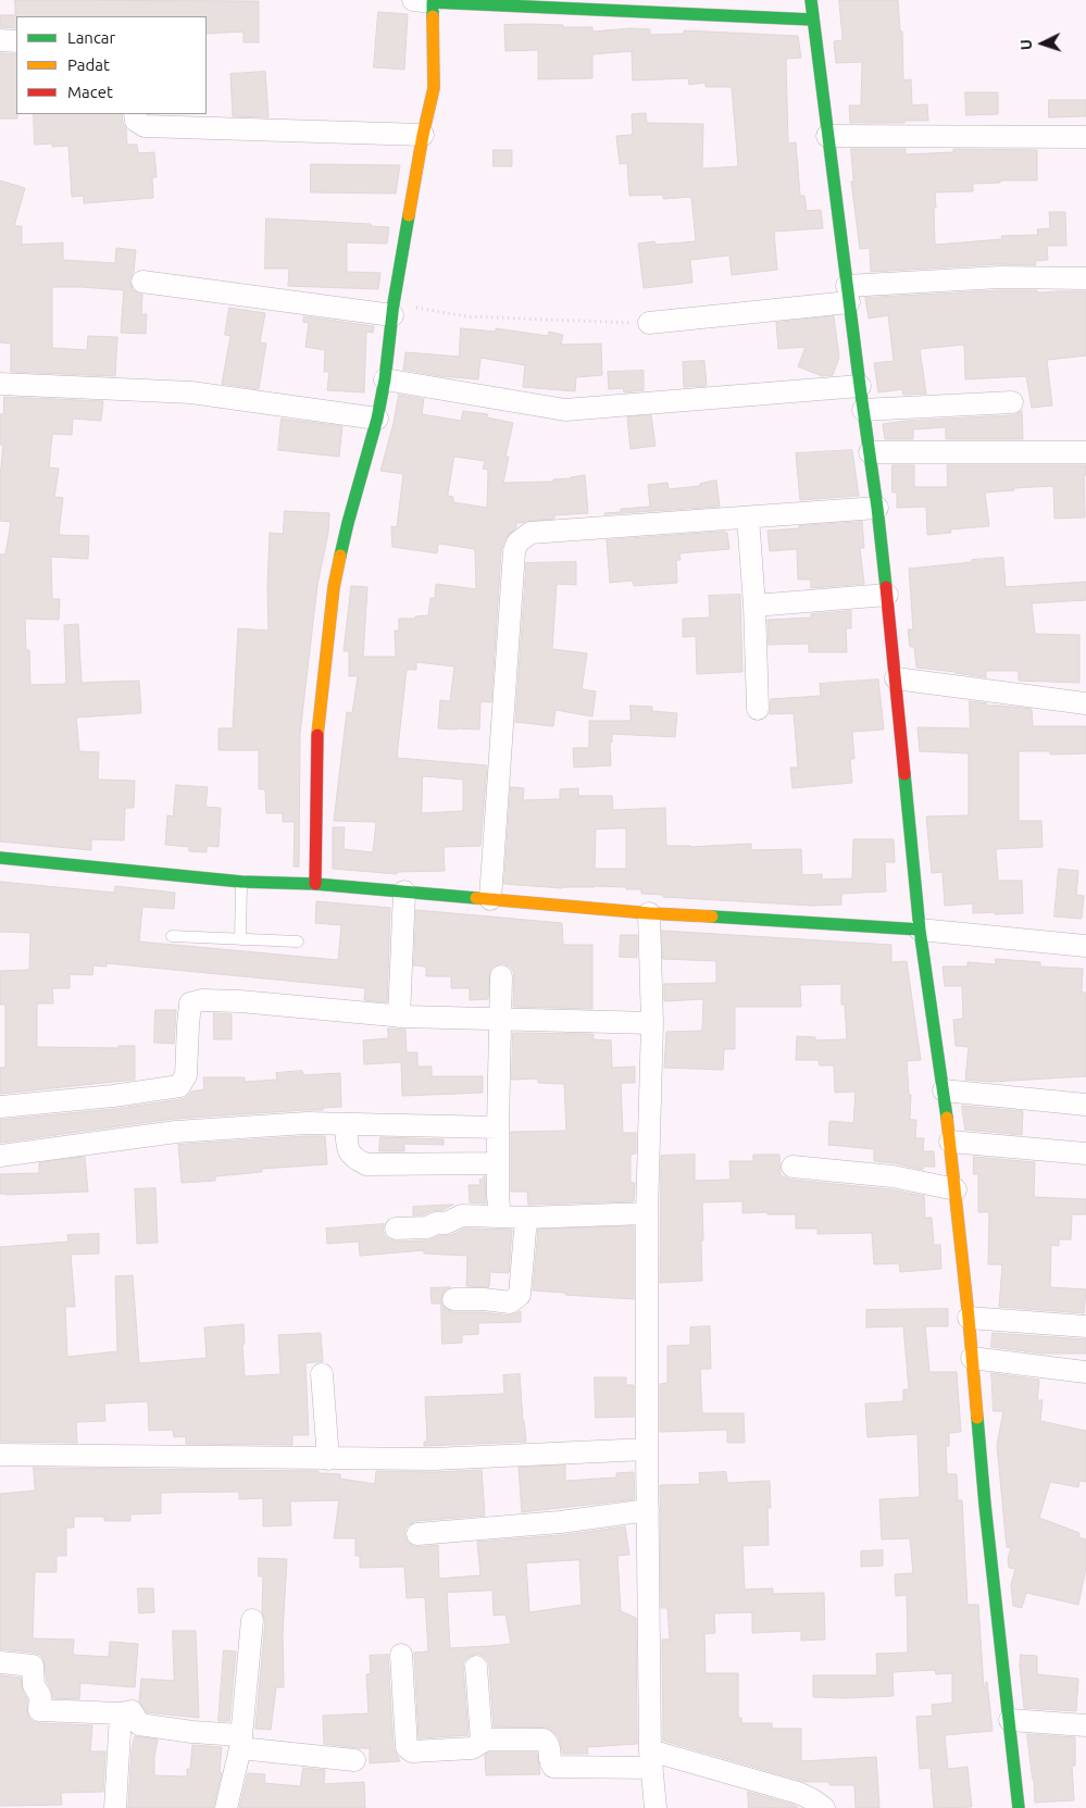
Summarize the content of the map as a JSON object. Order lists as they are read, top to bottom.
{
  "legend": ["Lancar", "Padat", "Macet"],
  "north": "left"
}
